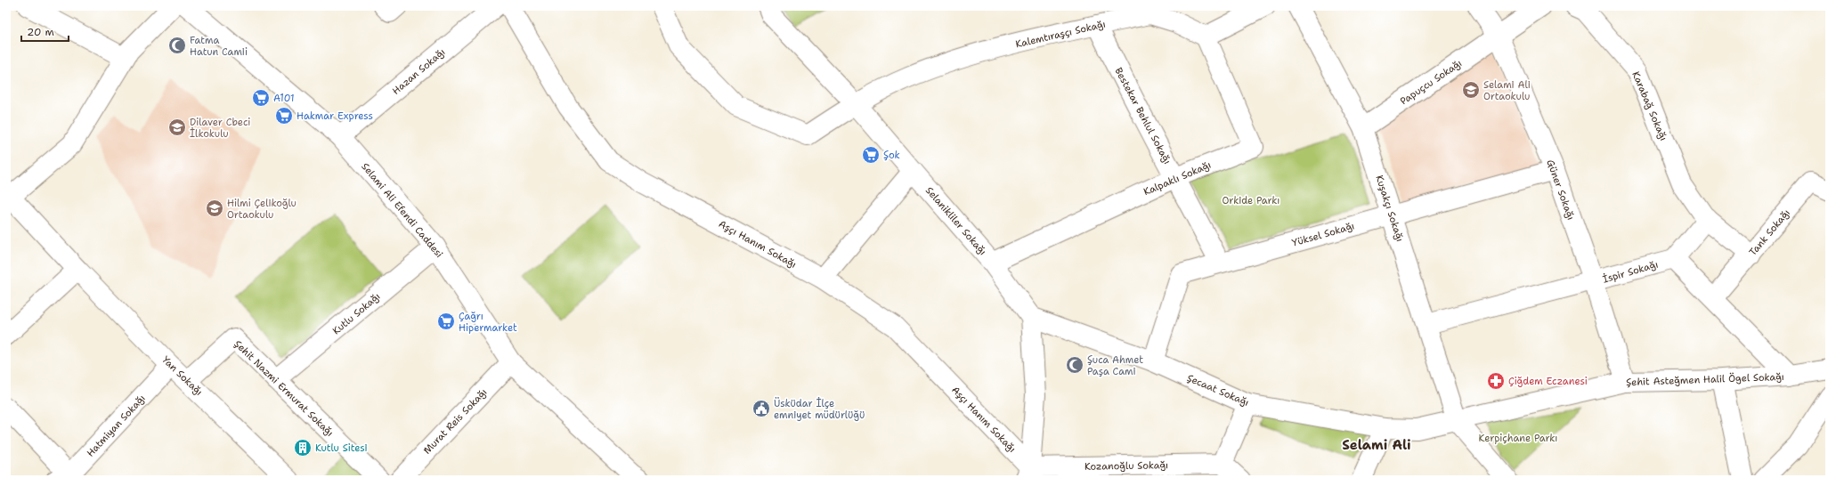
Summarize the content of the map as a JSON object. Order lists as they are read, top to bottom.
{
  "streets": {
    "street": [
      "Kalemtıraşçı Sokağı",
      "Hazan Sokağı",
      "Papuçcu Sokağı",
      "Karabağ Sokağı",
      "Bestekar Behlul Sokağı",
      "Kalpaklı Sokağı",
      "Güner Sokağı",
      "Kuşakçı Sokağı",
      "Selami Ali Efendi Caddesi",
      "Selanikliler Sokağı",
      "Tank Sokağı",
      "Yüksel Sokağı",
      "Aşçı Hanım Sokağı",
      "İspir Sokağı",
      "Kutlu Sokağı",
      "Yan Sokağı",
      "Şehit Asteğmen Halil Ögel Sokağı",
      "Şehit Nazmi Ermurat Sokağı",
      "Şecaat Sokağı",
      "Murat Reis Sokağı",
      "Hatmiyan Sokağı",
      "Kozanoğlu Sokağı"
    ]
  },
  "crossings": [
    ["Kalemtıraşçı Sokağı", "Bestekar Behlul Sokağı"],
    ["Kalemtıraşçı Sokağı", "Kalpaklı Sokağı"],
    ["Kalemtıraşçı Sokağı", "Selanikliler Sokağı"],
    ["Hazan Sokağı", "Selami Ali Efendi Caddesi"],
    ["Papuçcu Sokağı", "Güner Sokağı"],
    ["Papuçcu Sokağı", "Kuşakçı Sokağı"],
    ["Karabağ Sokağı", "Tank Sokağı"],
    ["Bestekar Behlul Sokağı", "Kalpaklı Sokağı"],
    ["Bestekar Behlul Sokağı", "Yüksel Sokağı"],
    ["Kalpaklı Sokağı", "Selanikliler Sokağı"],
    ["Güner Sokağı", "Yüksel Sokağı"],
    ["Güner Sokağı", "İspir Sokağı"],
    ["Güner Sokağı", "Şehit Asteğmen Halil Ögel Sokağı"],
    ["Kuşakçı Sokağı", "Yüksel Sokağı"],
    ["Kuşakçı Sokağı", "İspir Sokağı"],
    ["Kuşakçı Sokağı", "Şehit Asteğmen Halil Ögel Sokağı"],
    ["Kuşakçı Sokağı", "Şecaat Sokağı"],
    ["Selami Ali Efendi Caddesi", "Kutlu Sokağı"],
    ["Selami Ali Efendi Caddesi", "Murat Reis Sokağı"],
    ["Selanikliler Sokağı", "Şecaat Sokağı"],
    ["Yüksel Sokağı", "Şecaat Sokağı"],
    ["Aşçı Hanım Sokağı", "Kozanoğlu Sokağı"],
    ["Kutlu Sokağı", "Şehit Nazmi Ermurat Sokağı"],
    ["Yan Sokağı", "Şehit Nazmi Ermurat Sokağı"],
    ["Yan Sokağı", "Hatmiyan Sokağı"],
    ["Şehit Asteğmen Halil Ögel Sokağı", "Şecaat Sokağı"]
  ],
  "districts": ["Selami Ali"],
  "parks": ["Orkide Parkı", "Kerpiçhane Parkı"],
  "places": {
    "mosque": ["Fatma Hatun Camii", "Şuca Ahmet Paşa Cami"],
    "school or university": ["Selami Ali Ortaokulu", "Dilaver Cbeci İlkokulu", "Hilmi Çelikoğlu Ortaokulu"],
    "supermarket": [
      "A101",
      "Hakmar Express",
      "Şok",
      "Çağrı Hipermarket"
    ],
    "pharmacy": ["Çiğdem Eczanesi"],
    "public building": ["Üsküdar İlçe emniyet müdürlüğü"],
    "building": ["Kutlu Sitesi"]
  },
  "scale_bar": "20 m"
}
